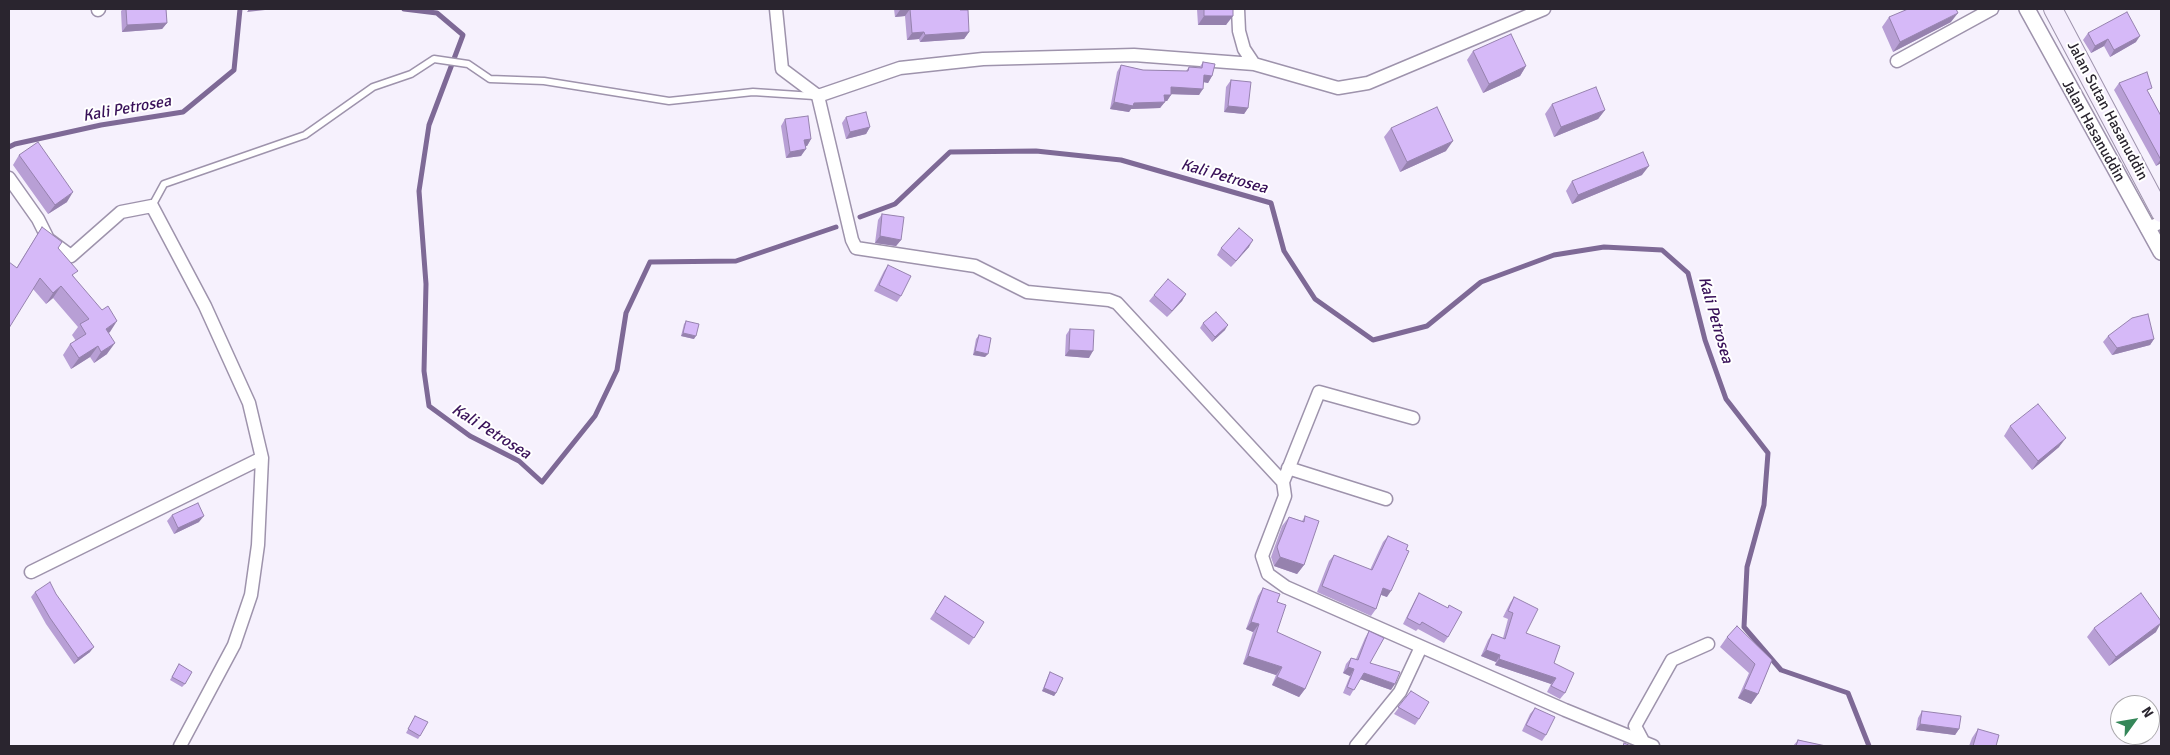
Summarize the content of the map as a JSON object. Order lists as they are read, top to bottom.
{
  "streets": {
    "main road": ["Jalan Sutan Hasanuddin"],
    "street": ["Jalan Hasanuddin"]
  },
  "water": ["Kali Petrosea"],
  "north": "top right"
}
